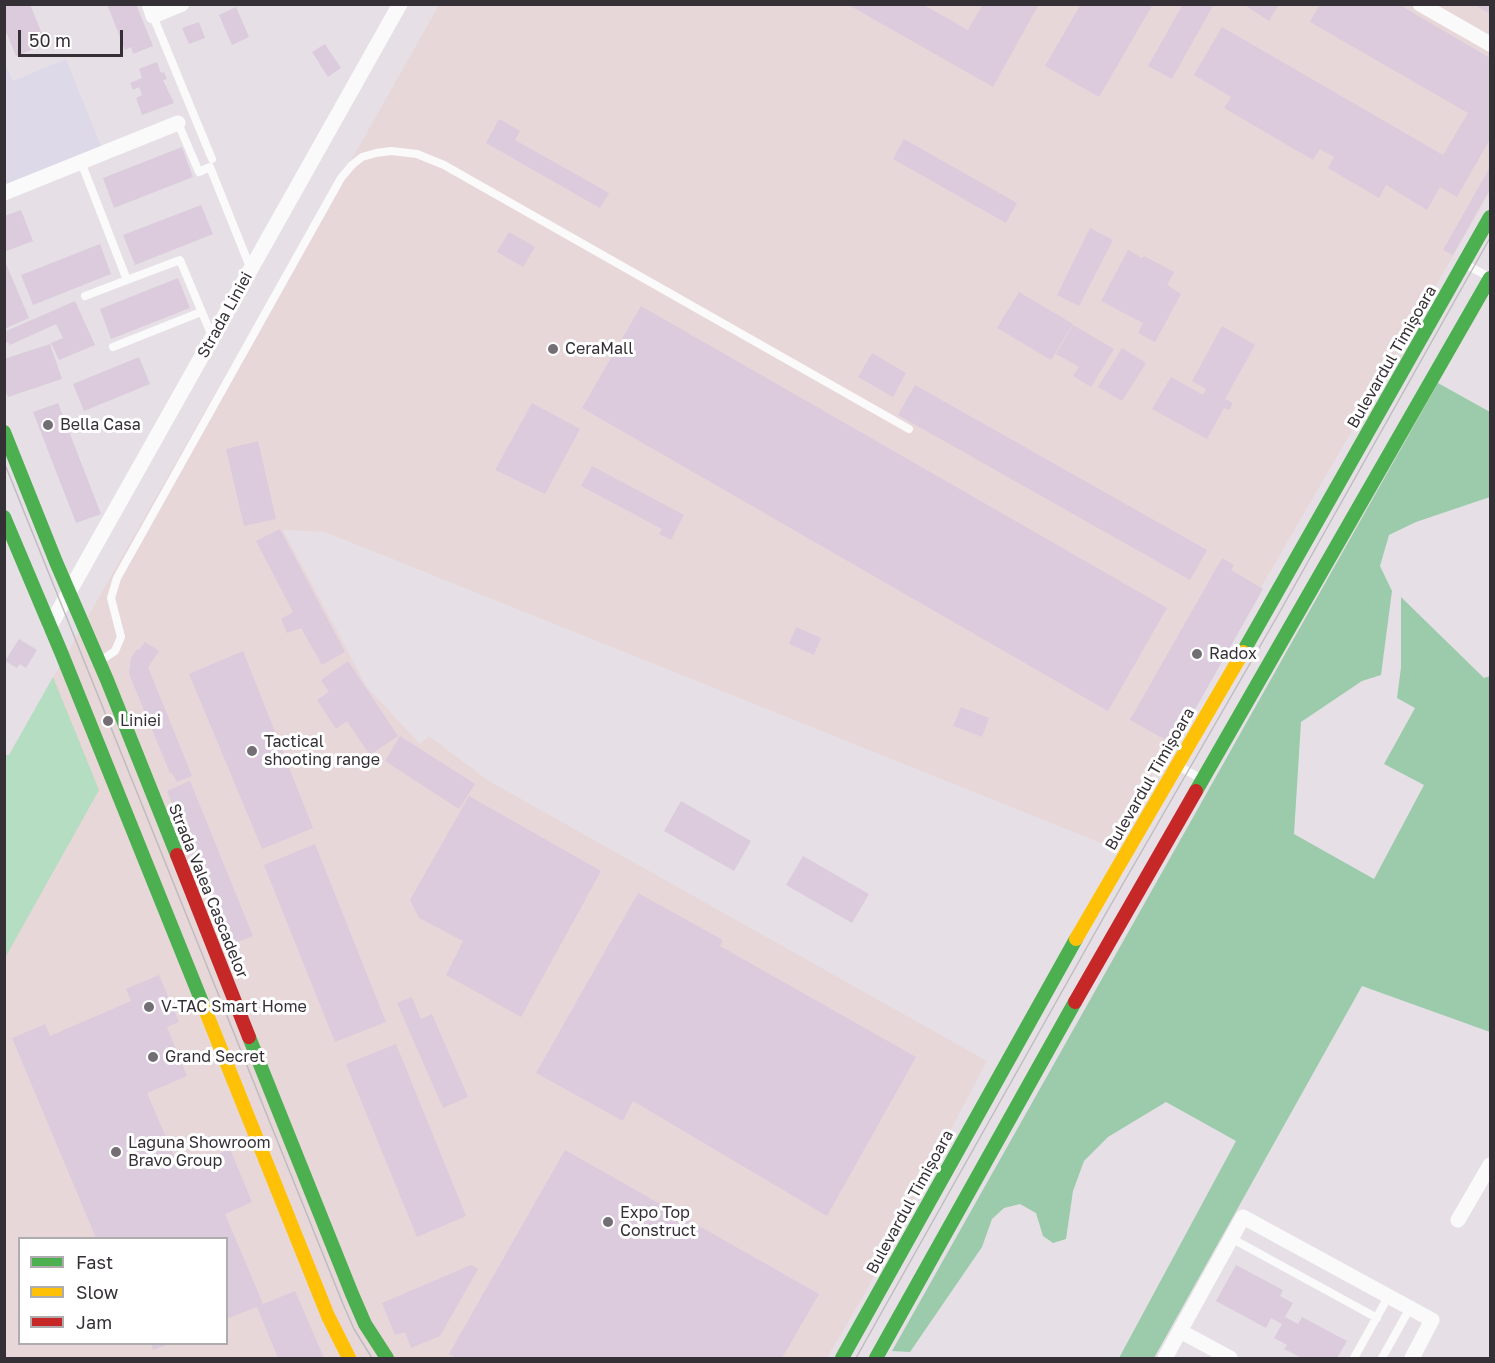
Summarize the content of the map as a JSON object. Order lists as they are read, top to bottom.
{
  "streets": {
    "main road": ["Bulevardul Timișoara", "Strada Valea Cascadelor"],
    "street": ["Strada Liniei"]
  },
  "crossings": [
    ["Strada Liniei", "Strada Valea Cascadelor"]
  ],
  "places": [
    "CeraMall",
    "Bella Casa",
    "Radox",
    "Liniei",
    "Tactical shooting range",
    "V-TAC Smart Home",
    "Grand Secret",
    "Laguna Showroom Bravo Group",
    "Expo Top Construct"
  ],
  "legend": ["Fast", "Slow", "Jam"],
  "scale_bar": "50 m"
}
